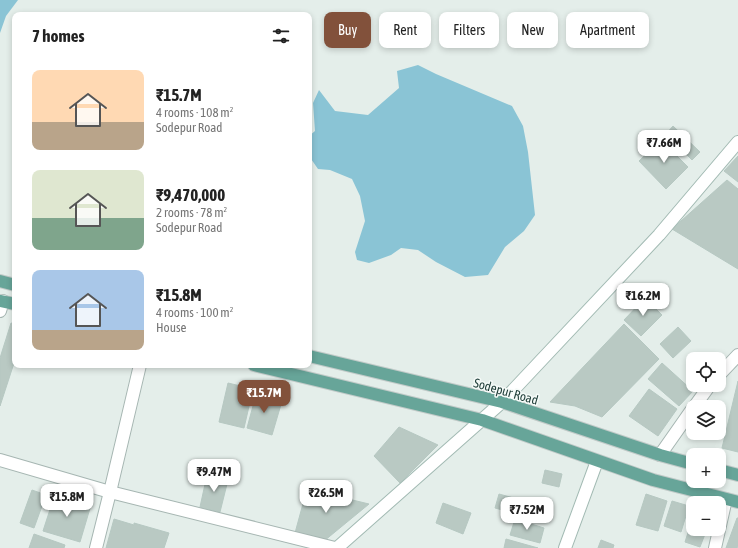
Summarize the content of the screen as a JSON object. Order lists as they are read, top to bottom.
{
  "streets": {
    "main road": ["Sodepur Road"]
  },
  "page": {
    "chip": [
      "Buy",
      "Rent",
      "Filters",
      "New",
      "Apartment"
    ],
    "heading": "7 homes",
    "list": [
      {
        "name": "₹15.7M",
        "note": "4 rooms · 108 m² · Sodepur Road"
      },
      {
        "name": "₹9,470,000",
        "note": "2 rooms · 78 m² · Sodepur Road"
      },
      {
        "name": "₹15.8M",
        "note": "4 rooms · 100 m² · House"
      }
    ],
    "price": [
      "₹7.66M",
      "₹16.2M",
      "₹15.7M",
      "₹9.47M",
      "₹26.5M",
      "₹15.8M",
      "₹7.52M"
    ],
    "map_buttons": ["+", "−"]
  }
}
